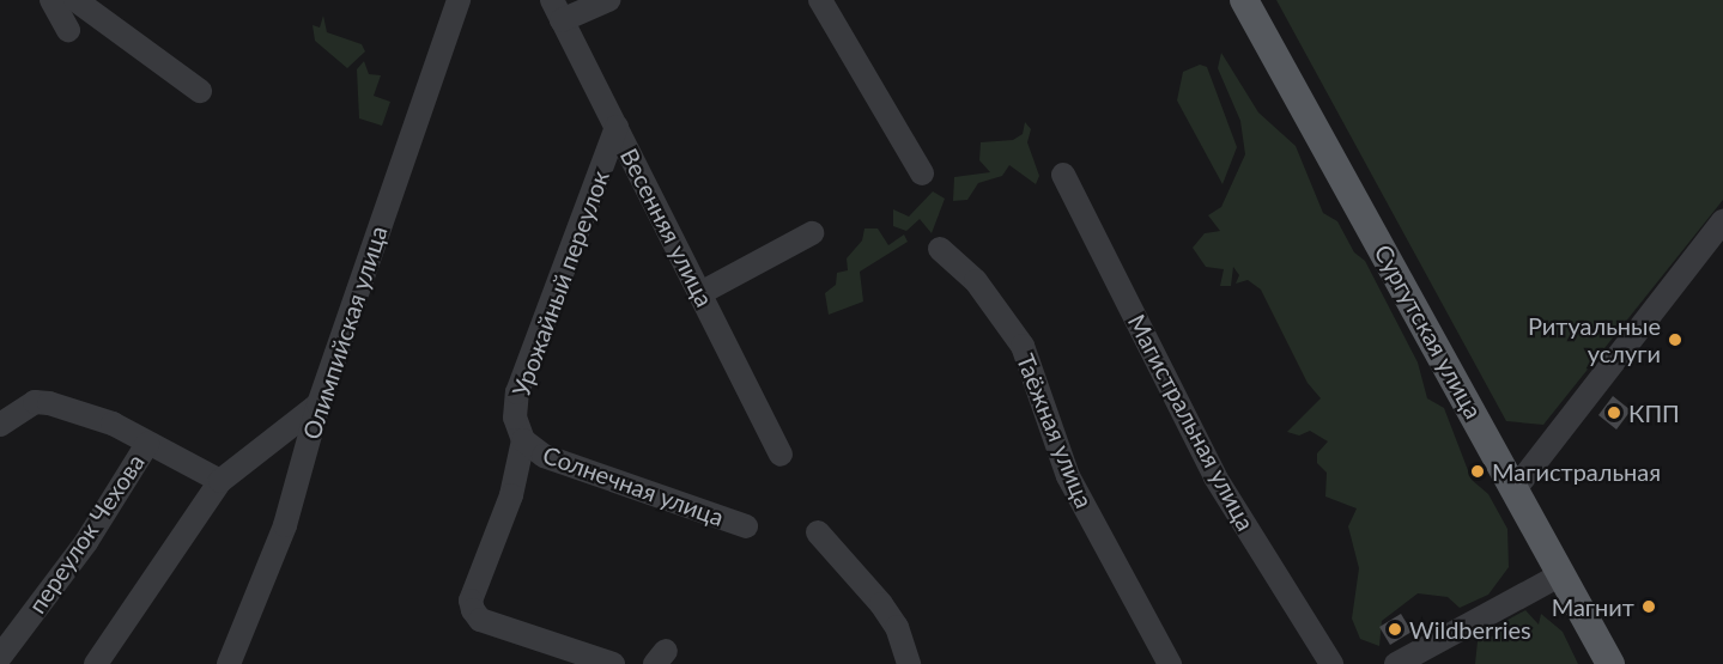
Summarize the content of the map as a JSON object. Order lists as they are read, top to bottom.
{
  "streets": {
    "main road": ["Сургутская улица"],
    "street": [
      "Весенняя улица",
      "Урожайный переулок",
      "Олимпийская улица",
      "Магистральная улица",
      "Таёжная улица",
      "Солнечная улица",
      "переулок Чехова"
    ]
  },
  "crossings": [
    ["Весенняя улица", "Урожайный переулок"],
    ["Урожайный переулок", "Солнечная улица"]
  ],
  "places": [
    "Ритуальные услуги",
    "КПП",
    "Магистральная",
    "Магнит",
    "Wildberries"
  ]
}
